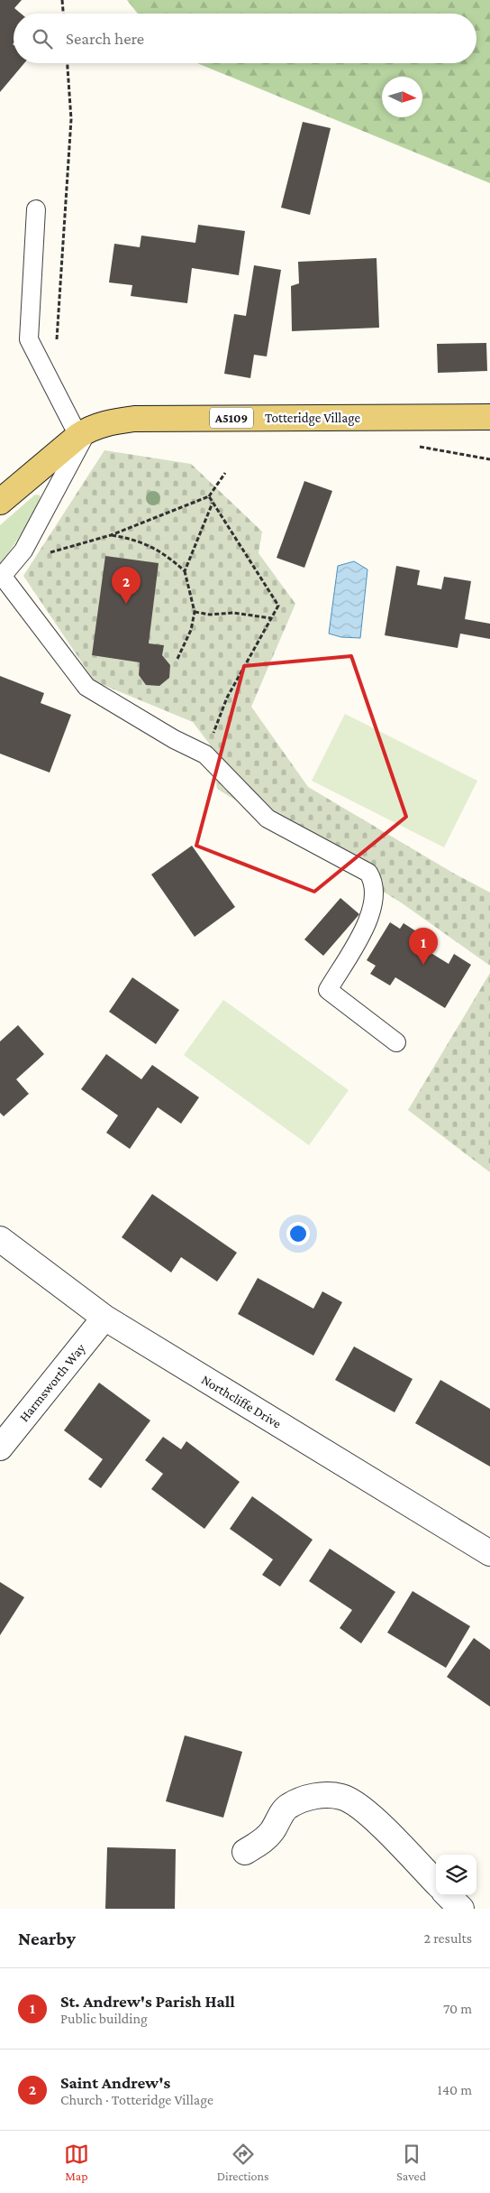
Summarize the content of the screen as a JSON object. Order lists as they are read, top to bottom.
{
  "streets": {
    "main road": ["A5109", "Totteridge Village"],
    "street": ["Harmsworth Way", "Northcliffe Drive"]
  },
  "crossings": [
    ["Harmsworth Way", "Northcliffe Drive"]
  ],
  "north": "right",
  "page": {
    "search": "Search here",
    "pins": ["2", "1"],
    "heading": ["Nearby", "2 results"],
    "list": [
      {
        "mark": "1",
        "name": "St. Andrew's Parish Hall",
        "note": "Public building",
        "value": "70 m"
      },
      {
        "mark": "2",
        "name": "Saint Andrew's",
        "note": "Church · Totteridge Village",
        "value": "140 m"
      }
    ],
    "nav": ["Map", "Directions", "Saved"]
  }
}
